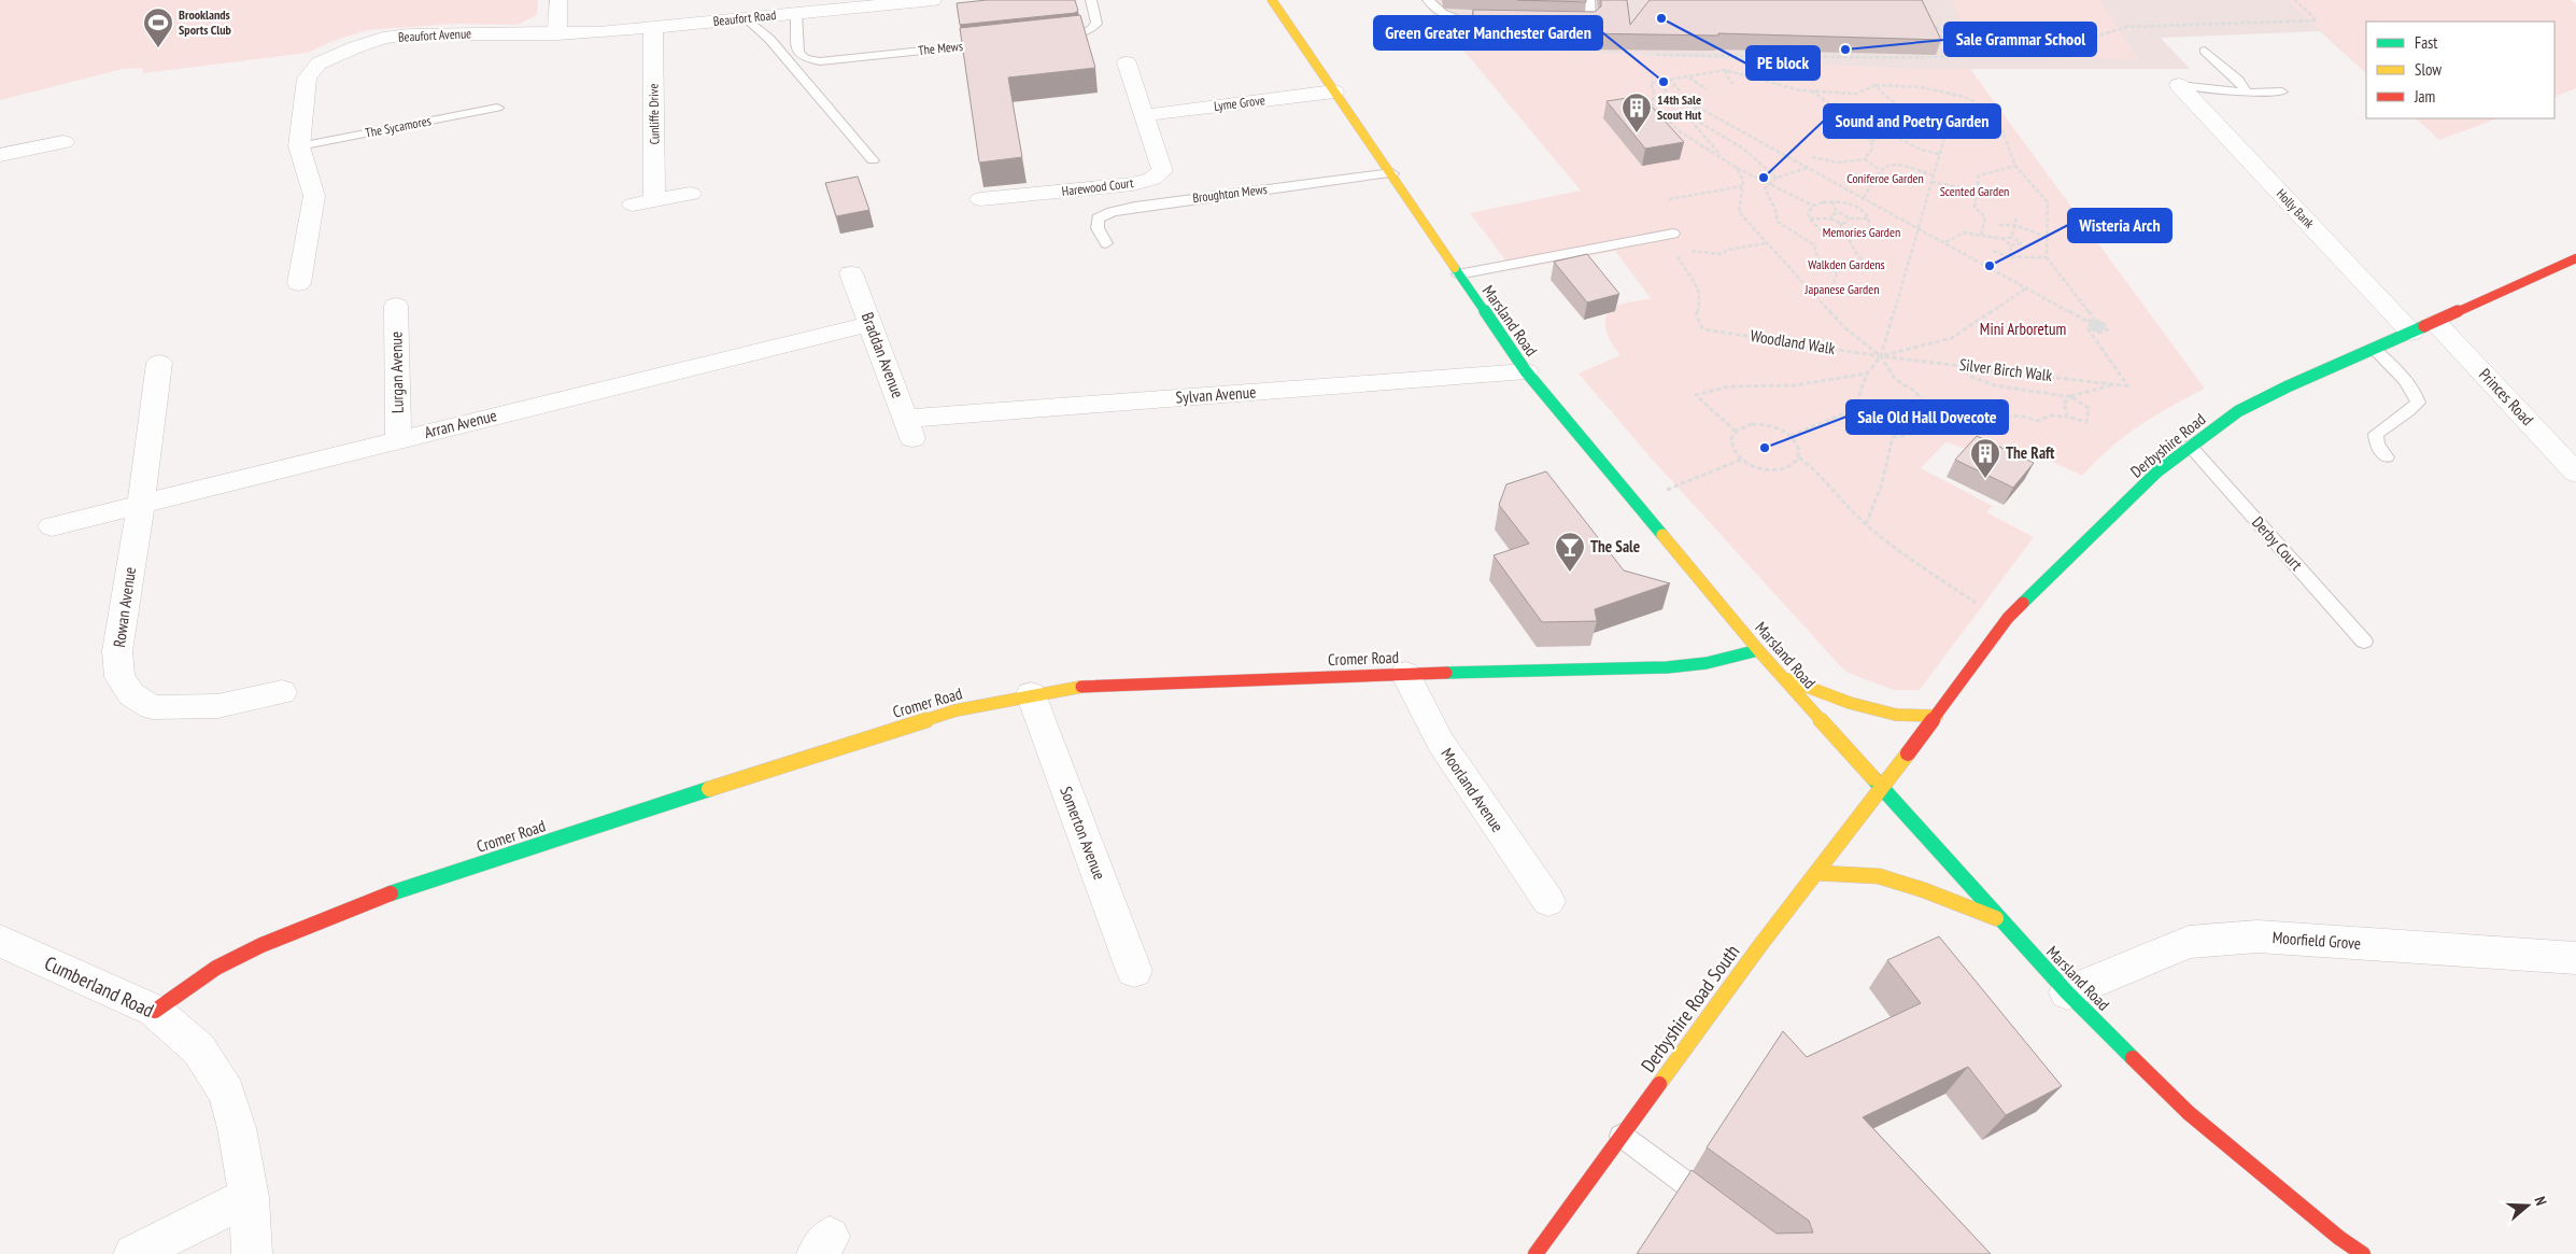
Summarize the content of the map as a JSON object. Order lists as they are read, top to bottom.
{
  "streets": {
    "street": [
      "Beaufort Road",
      "Beaufort Avenue",
      "Lyme Grove",
      "Cunliffe Drive",
      "Harewood Court",
      "Holly Bank",
      "Marsland Road",
      "Braddan Avenue",
      "Lurgan Avenue",
      "Sylvan Avenue",
      "Princes Road",
      "Arran Avenue",
      "Derbyshire Road",
      "Rowan Avenue",
      "Cromer Road",
      "Moorland Avenue",
      "Somerton Avenue",
      "Moorfield Grove",
      "Cumberland Road",
      "Derbyshire Road South"
    ],
    "lane": [
      "The Mews",
      "The Sycamores",
      "Broughton Mews",
      "Derby Court"
    ],
    "path": ["Woodland Walk", "Silver Birch Walk"]
  },
  "crossings": [
    ["Beaufort Road", "Beaufort Avenue"],
    ["Beaufort Road", "The Mews"],
    ["Beaufort Road", "Cunliffe Drive"],
    ["Beaufort Avenue", "The Sycamores"],
    ["Lyme Grove", "Harewood Court"],
    ["Lyme Grove", "Marsland Road"],
    ["Broughton Mews", "Marsland Road"],
    ["Holly Bank", "Derbyshire Road"],
    ["Marsland Road", "Sylvan Avenue"],
    ["Marsland Road", "Derbyshire Road"],
    ["Marsland Road", "Cromer Road"],
    ["Marsland Road", "Moorfield Grove"],
    ["Marsland Road", "Derbyshire Road South"],
    ["Woodland Walk", "Silver Birch Walk"],
    ["Braddan Avenue", "Sylvan Avenue"],
    ["Braddan Avenue", "Arran Avenue"],
    ["Lurgan Avenue", "Arran Avenue"],
    ["Princes Road", "Derbyshire Road"],
    ["Arran Avenue", "Rowan Avenue"],
    ["Derbyshire Road", "Derby Court"],
    ["Derbyshire Road", "Derbyshire Road South"],
    ["Cromer Road", "Moorland Avenue"],
    ["Cromer Road", "Somerton Avenue"],
    ["Cromer Road", "Cumberland Road"]
  ],
  "parks": [
    "Coniferoe Garden",
    "Scented Garden",
    "Memories Garden",
    "Walkden Gardens",
    "Japanese Garden",
    "Mini Arboretum"
  ],
  "places": {
    "other": [
      "PE block",
      "Sale Grammar School",
      "Green Greater Manchester Garden",
      "Sound and Poetry Garden",
      "Wisteria Arch",
      "Sale Old Hall Dovecote"
    ],
    "sports": ["Brooklands Sports Club"],
    "building": ["14th Sale Scout Hut", "The Raft"],
    "bar": ["The Sale"]
  },
  "legend": ["Fast", "Slow", "Jam"],
  "north": "right"
}
